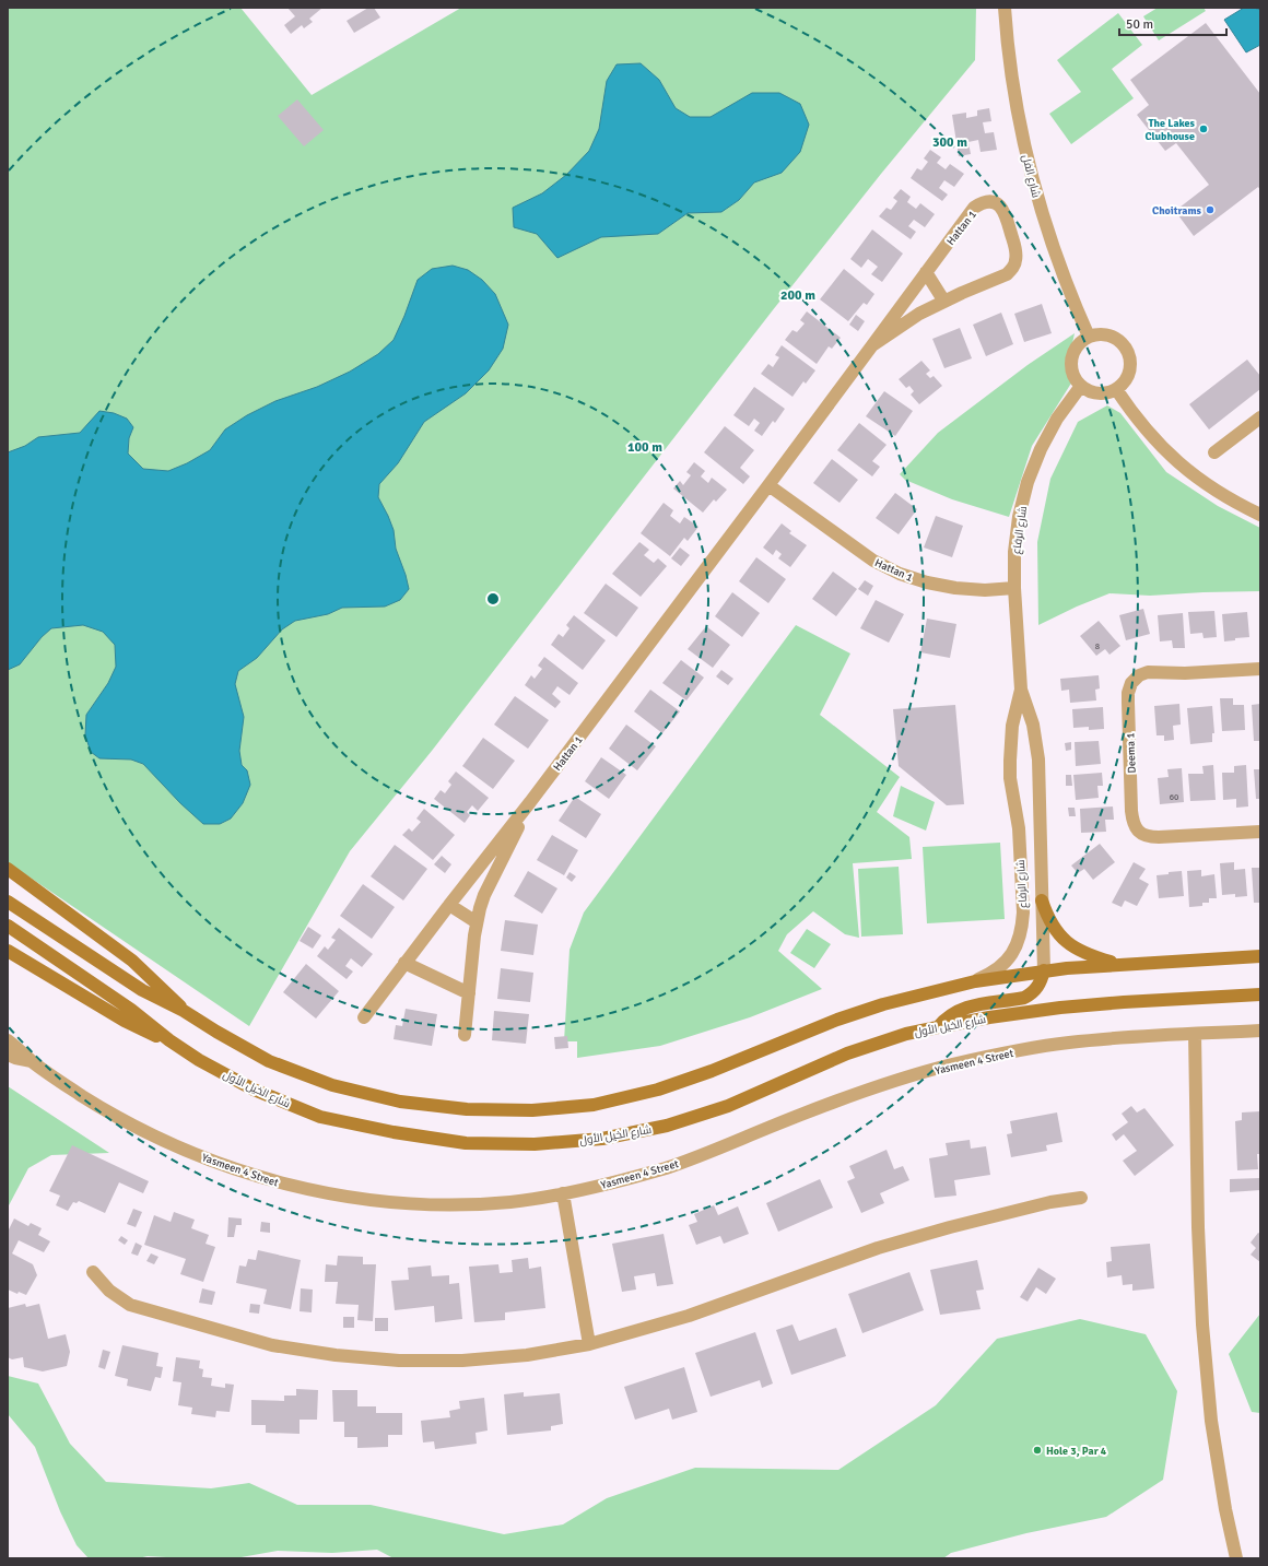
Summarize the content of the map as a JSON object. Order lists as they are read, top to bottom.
{
  "streets": {
    "main road": ["شارع الخيل الأول"],
    "street": [
      "شارع الفل",
      "Hattan 1",
      "شارع الرفاع",
      "Deema 1",
      "Yasmeen 4 Street"
    ]
  },
  "crossings": [
    ["شارع الفل", "شارع الرفاع"],
    ["Hattan 1", "شارع الرفاع"]
  ],
  "places": ["The Lakes Clubhouse", "Choitrams", "Hole 3, Par 4"],
  "house_numbers": ["8", "60"],
  "scale_bar": "50 m",
  "rings": ["300 m", "200 m", "100 m"]
}
